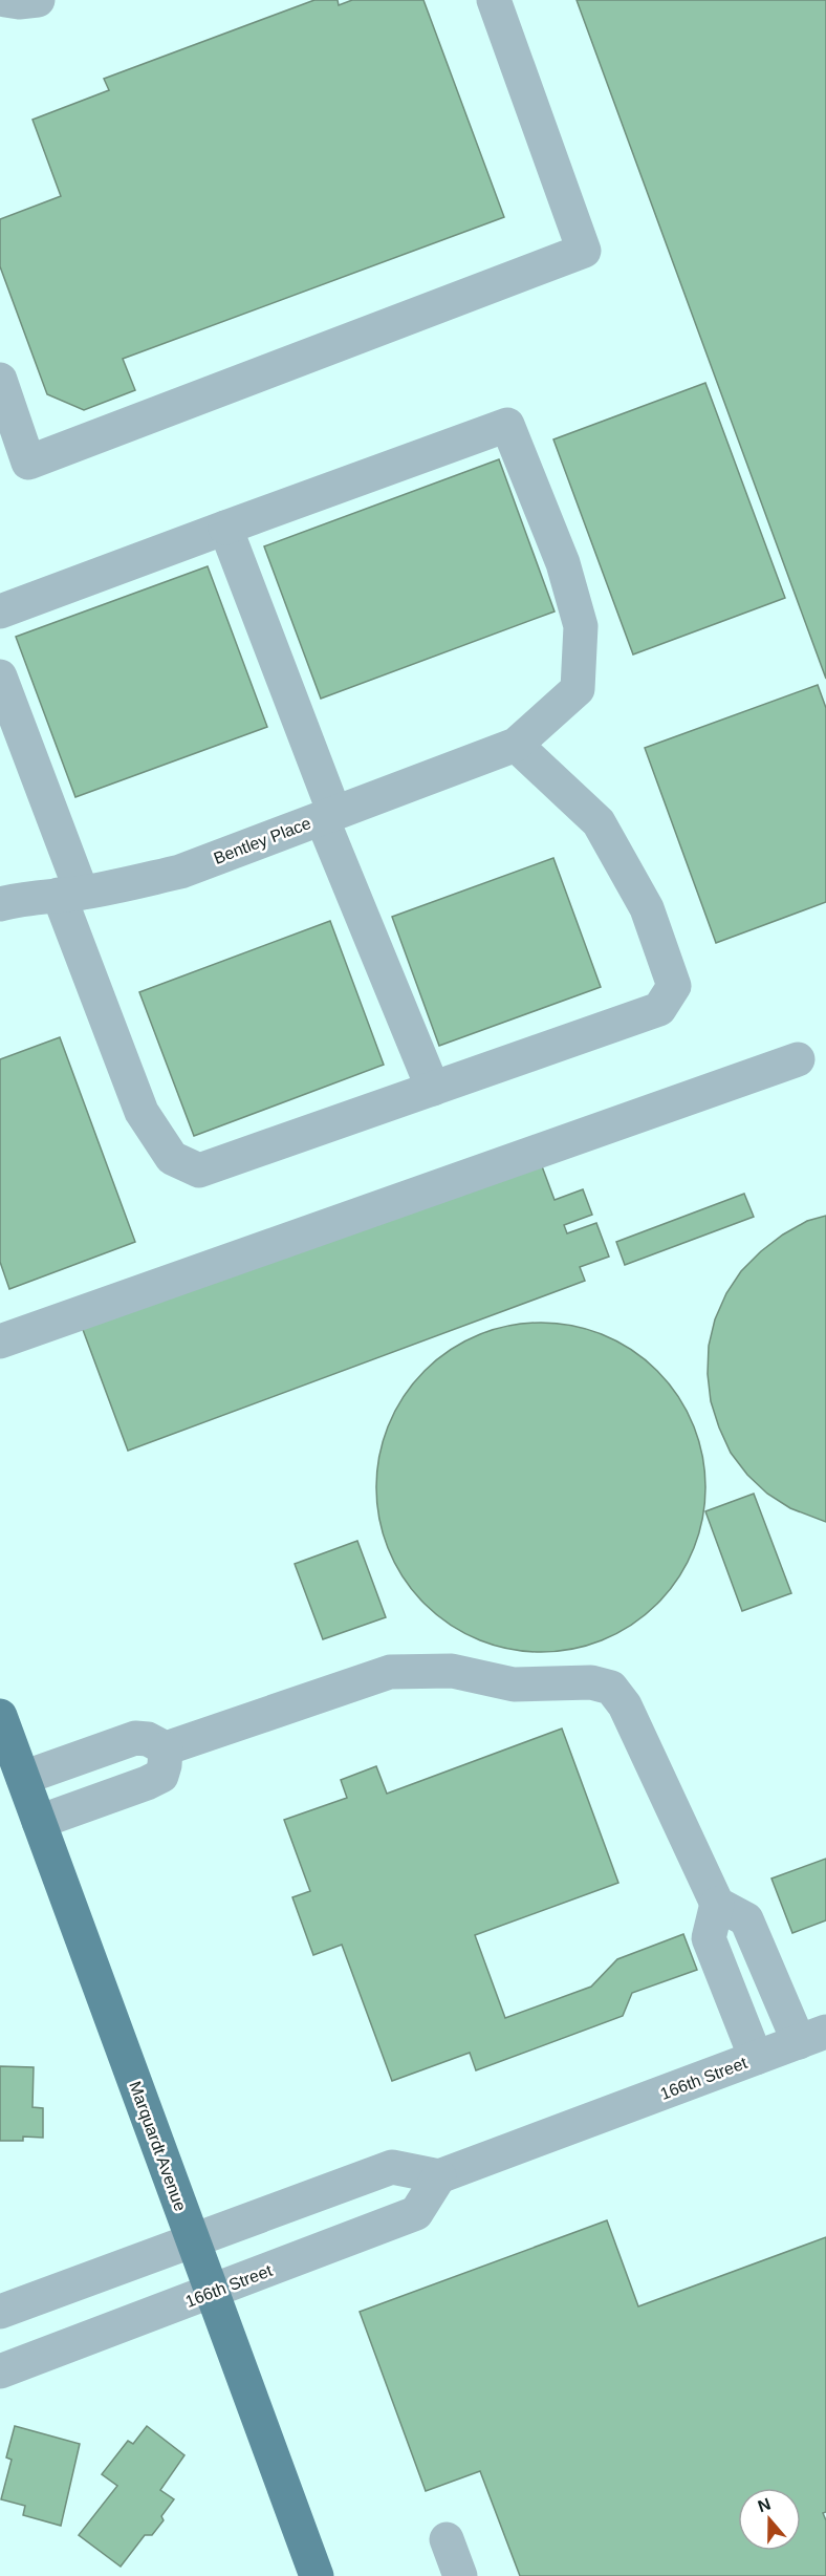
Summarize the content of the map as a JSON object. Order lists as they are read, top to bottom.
{
  "streets": {
    "main road": ["Marquardt Avenue"],
    "street": ["Bentley Place", "166th Street"]
  },
  "crossings": [
    ["166th Street", "Marquardt Avenue"]
  ],
  "north": "top"
}
